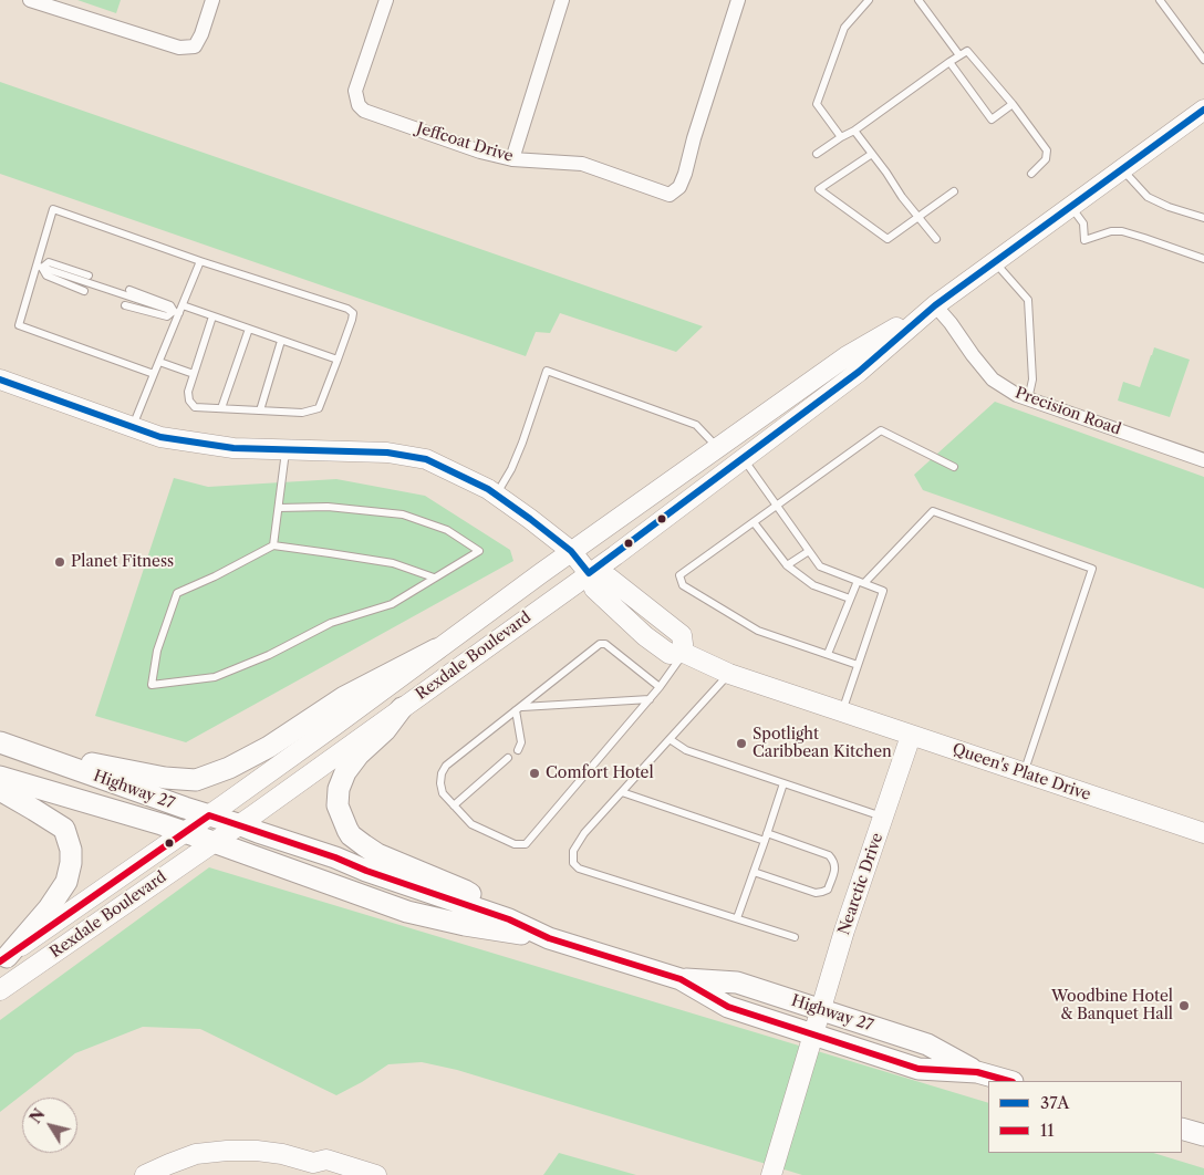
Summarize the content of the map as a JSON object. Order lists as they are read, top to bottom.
{
  "streets": {
    "main road": [
      "Rexdale Boulevard",
      "Queen's Plate Drive",
      "Highway 27",
      "Nearctic Drive"
    ],
    "street": ["Jeffcoat Drive", "Precision Road"]
  },
  "crossings": [
    ["Precision Road", "Rexdale Boulevard"],
    ["Rexdale Boulevard", "Queen's Plate Drive"],
    ["Rexdale Boulevard", "Highway 27"],
    ["Queen's Plate Drive", "Nearctic Drive"],
    ["Highway 27", "Nearctic Drive"]
  ],
  "places": [
    "Planet Fitness",
    "Spotlight Caribbean Kitchen",
    "Comfort Hotel",
    "Woodbine Hotel & Banquet Hall"
  ],
  "lines": ["transit line 37A", "transit line 11"],
  "legend": ["37A", "11"],
  "north": "top left"
}
